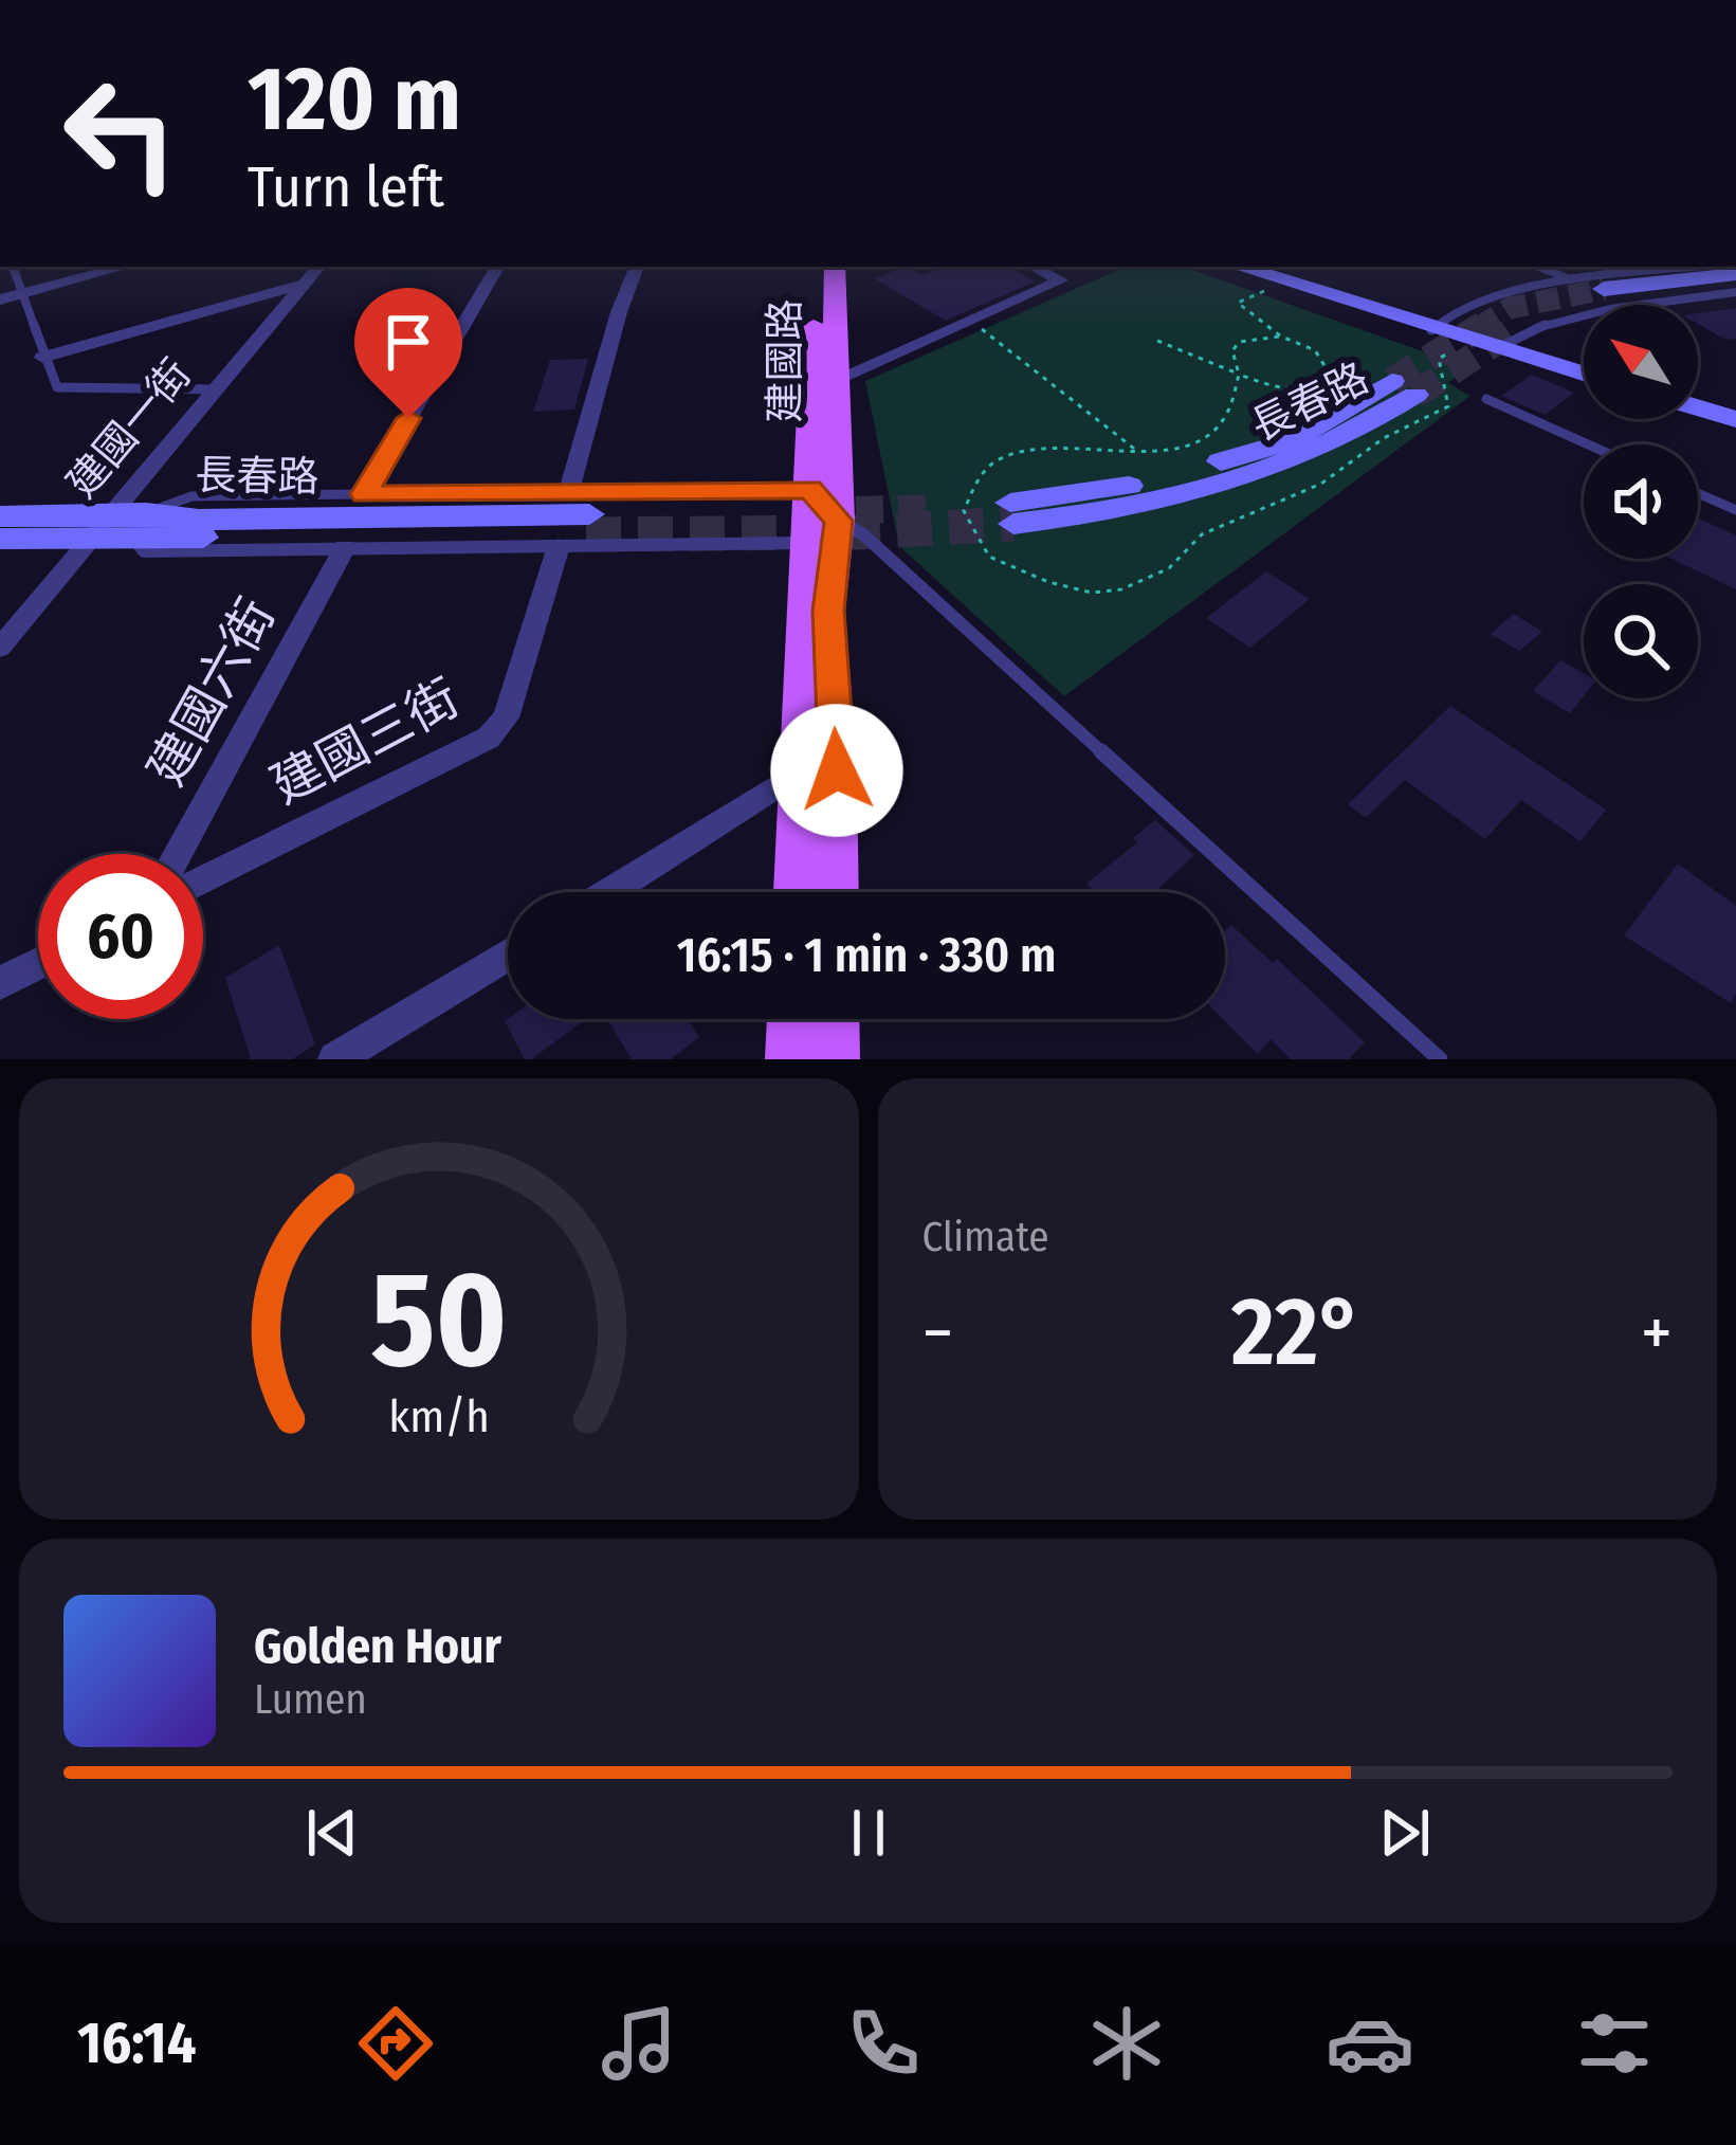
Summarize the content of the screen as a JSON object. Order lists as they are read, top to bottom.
{
  "streets": {
    "main road": ["建國路"],
    "street": [
      "長春路",
      "建國一街",
      "建國六街",
      "建國三街"
    ]
  },
  "crossings": [
    ["長春路", "建國一街"],
    ["長春路", "建國三街"]
  ],
  "north": "top left",
  "page": {
    "turn": ["120 m", "Turn left"],
    "limit": "60",
    "trip": "16:15 · 1 min · 330 m",
    "tile": "Climate",
    "heat": ["−", "22°", "+"],
    "song": ["Golden Hour", "Lumen"],
    "tabs": "16:14",
    "gauge": ["50", "km/h"]
  }
}
